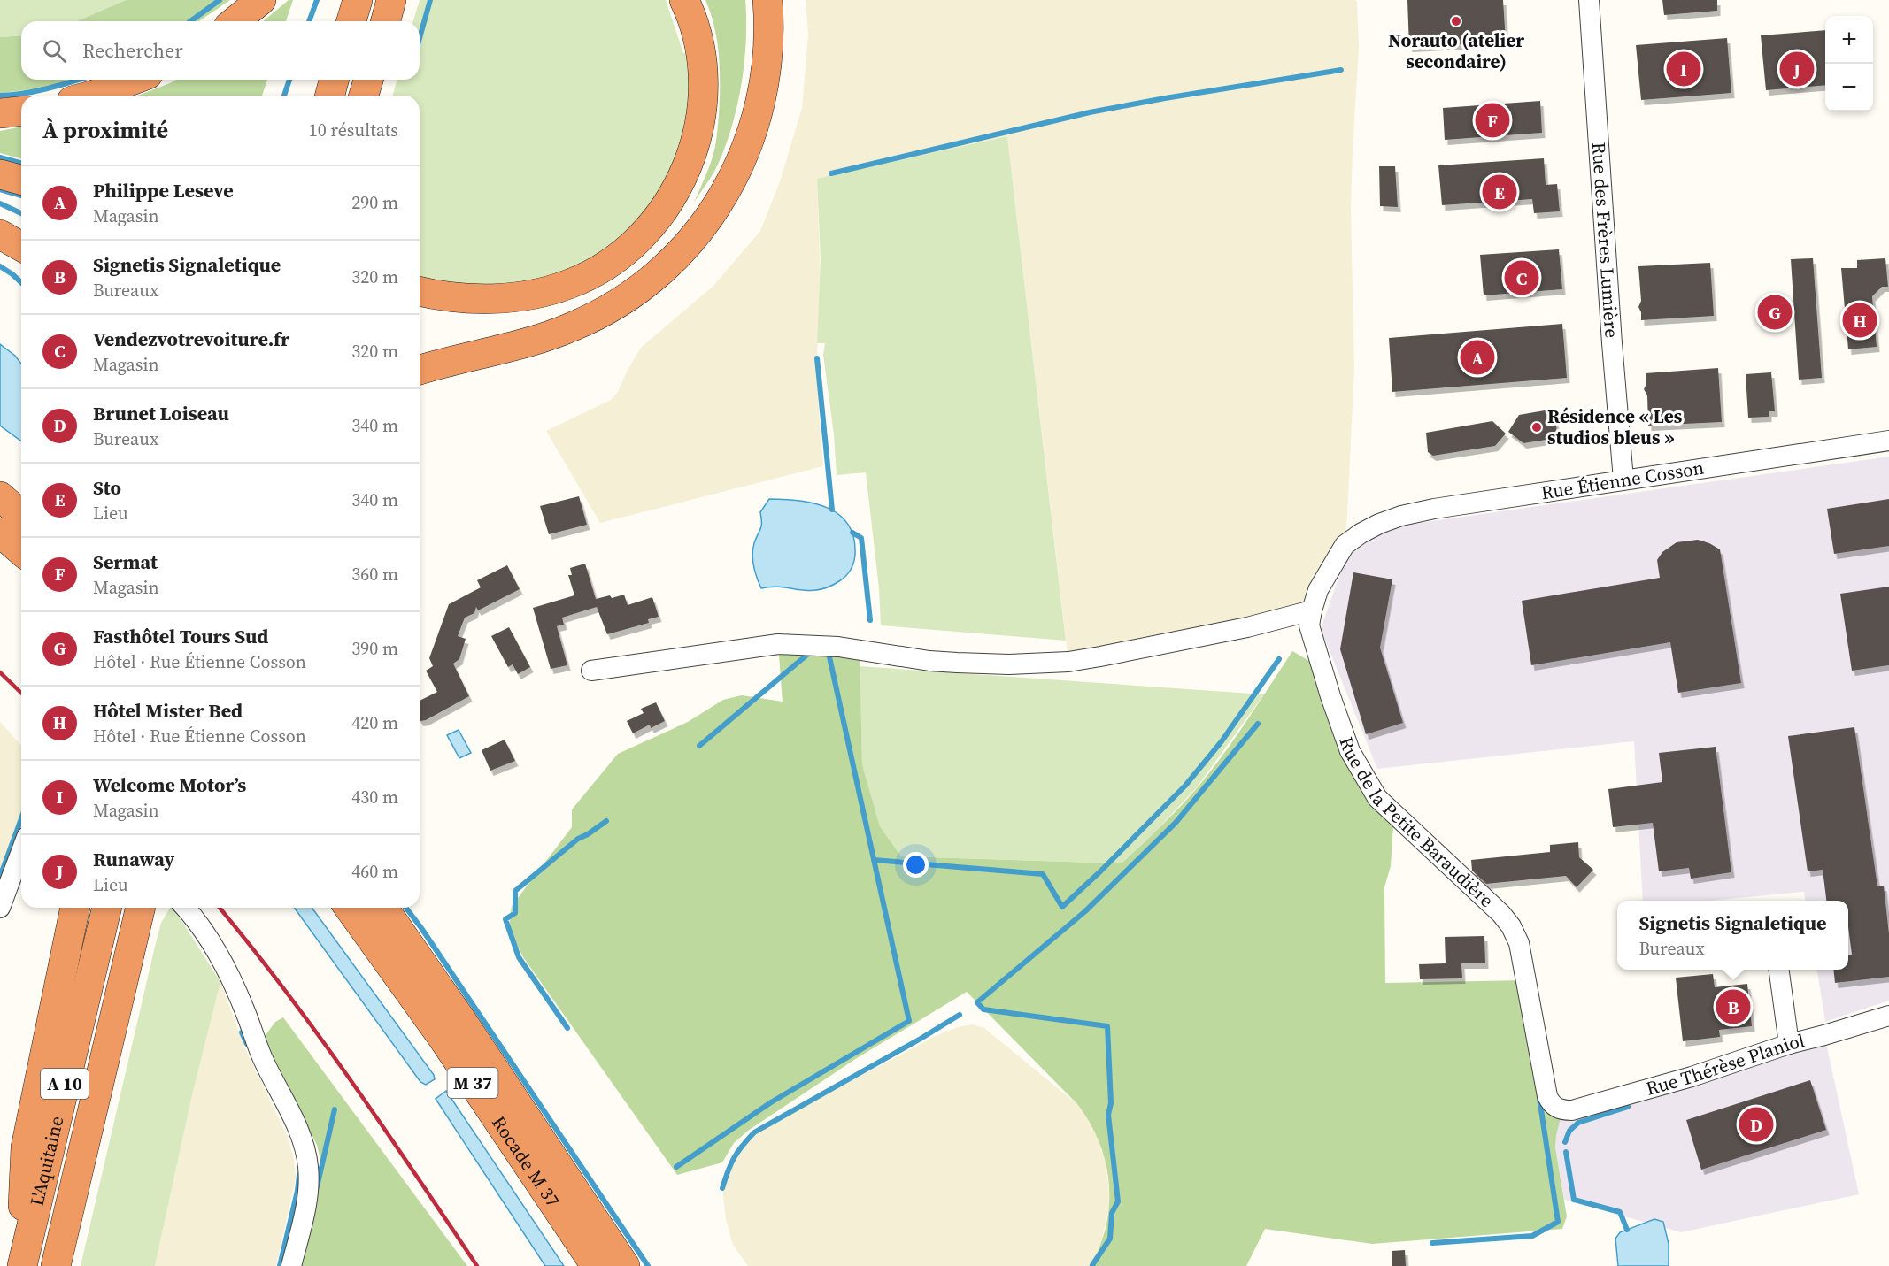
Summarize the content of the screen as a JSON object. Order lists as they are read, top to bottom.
{
  "streets": {
    "highway": [
      "M 37",
      "A 10",
      "L'Aquitaine",
      "Rocade M 37"
    ],
    "street": [
      "Rue des Frères Lumière",
      "Rue Étienne Cosson",
      "Rue de la Petite Baraudière",
      "Rue Thérèse Planiol"
    ]
  },
  "crossings": [
    ["Rue des Frères Lumière", "Rue Étienne Cosson"],
    ["Rue Étienne Cosson", "Rue de la Petite Baraudière"],
    ["Rue de la Petite Baraudière", "Rue Thérèse Planiol"]
  ],
  "places": ["Norauto (atelier secondaire)", "Résidence « Les studios bleus »"],
  "page": {
    "map_buttons": ["+", "−"],
    "search": "Rechercher",
    "pins": [
      "I",
      "J",
      "F",
      "E",
      "C",
      "G",
      "H",
      "A",
      "B",
      "D"
    ],
    "heading": ["À proximité", "10 résultats"],
    "list": [
      {
        "mark": "A",
        "name": "Philippe Leseve",
        "note": "Magasin",
        "value": "290 m"
      },
      {
        "mark": "B",
        "name": "Signetis Signaletique",
        "note": "Bureaux",
        "value": "320 m"
      },
      {
        "mark": "C",
        "name": "Vendezvotrevoiture.fr",
        "note": "Magasin",
        "value": "320 m"
      },
      {
        "mark": "D",
        "name": "Brunet Loiseau",
        "note": "Bureaux",
        "value": "340 m"
      },
      {
        "mark": "E",
        "name": "Sto",
        "note": "Lieu",
        "value": "340 m"
      },
      {
        "mark": "F",
        "name": "Sermat",
        "note": "Magasin",
        "value": "360 m"
      },
      {
        "mark": "G",
        "name": "Fasthôtel Tours Sud",
        "note": "Hôtel · Rue Étienne Cosson",
        "value": "390 m"
      },
      {
        "mark": "H",
        "name": "Hôtel Mister Bed",
        "note": "Hôtel · Rue Étienne Cosson",
        "value": "420 m"
      },
      {
        "mark": "I",
        "name": "Welcome Motor’s",
        "note": "Magasin",
        "value": "430 m"
      },
      {
        "mark": "J",
        "name": "Runaway",
        "note": "Lieu",
        "value": "460 m"
      }
    ],
    "popup": ["Signetis Signaletique", "Bureaux"]
  }
}
